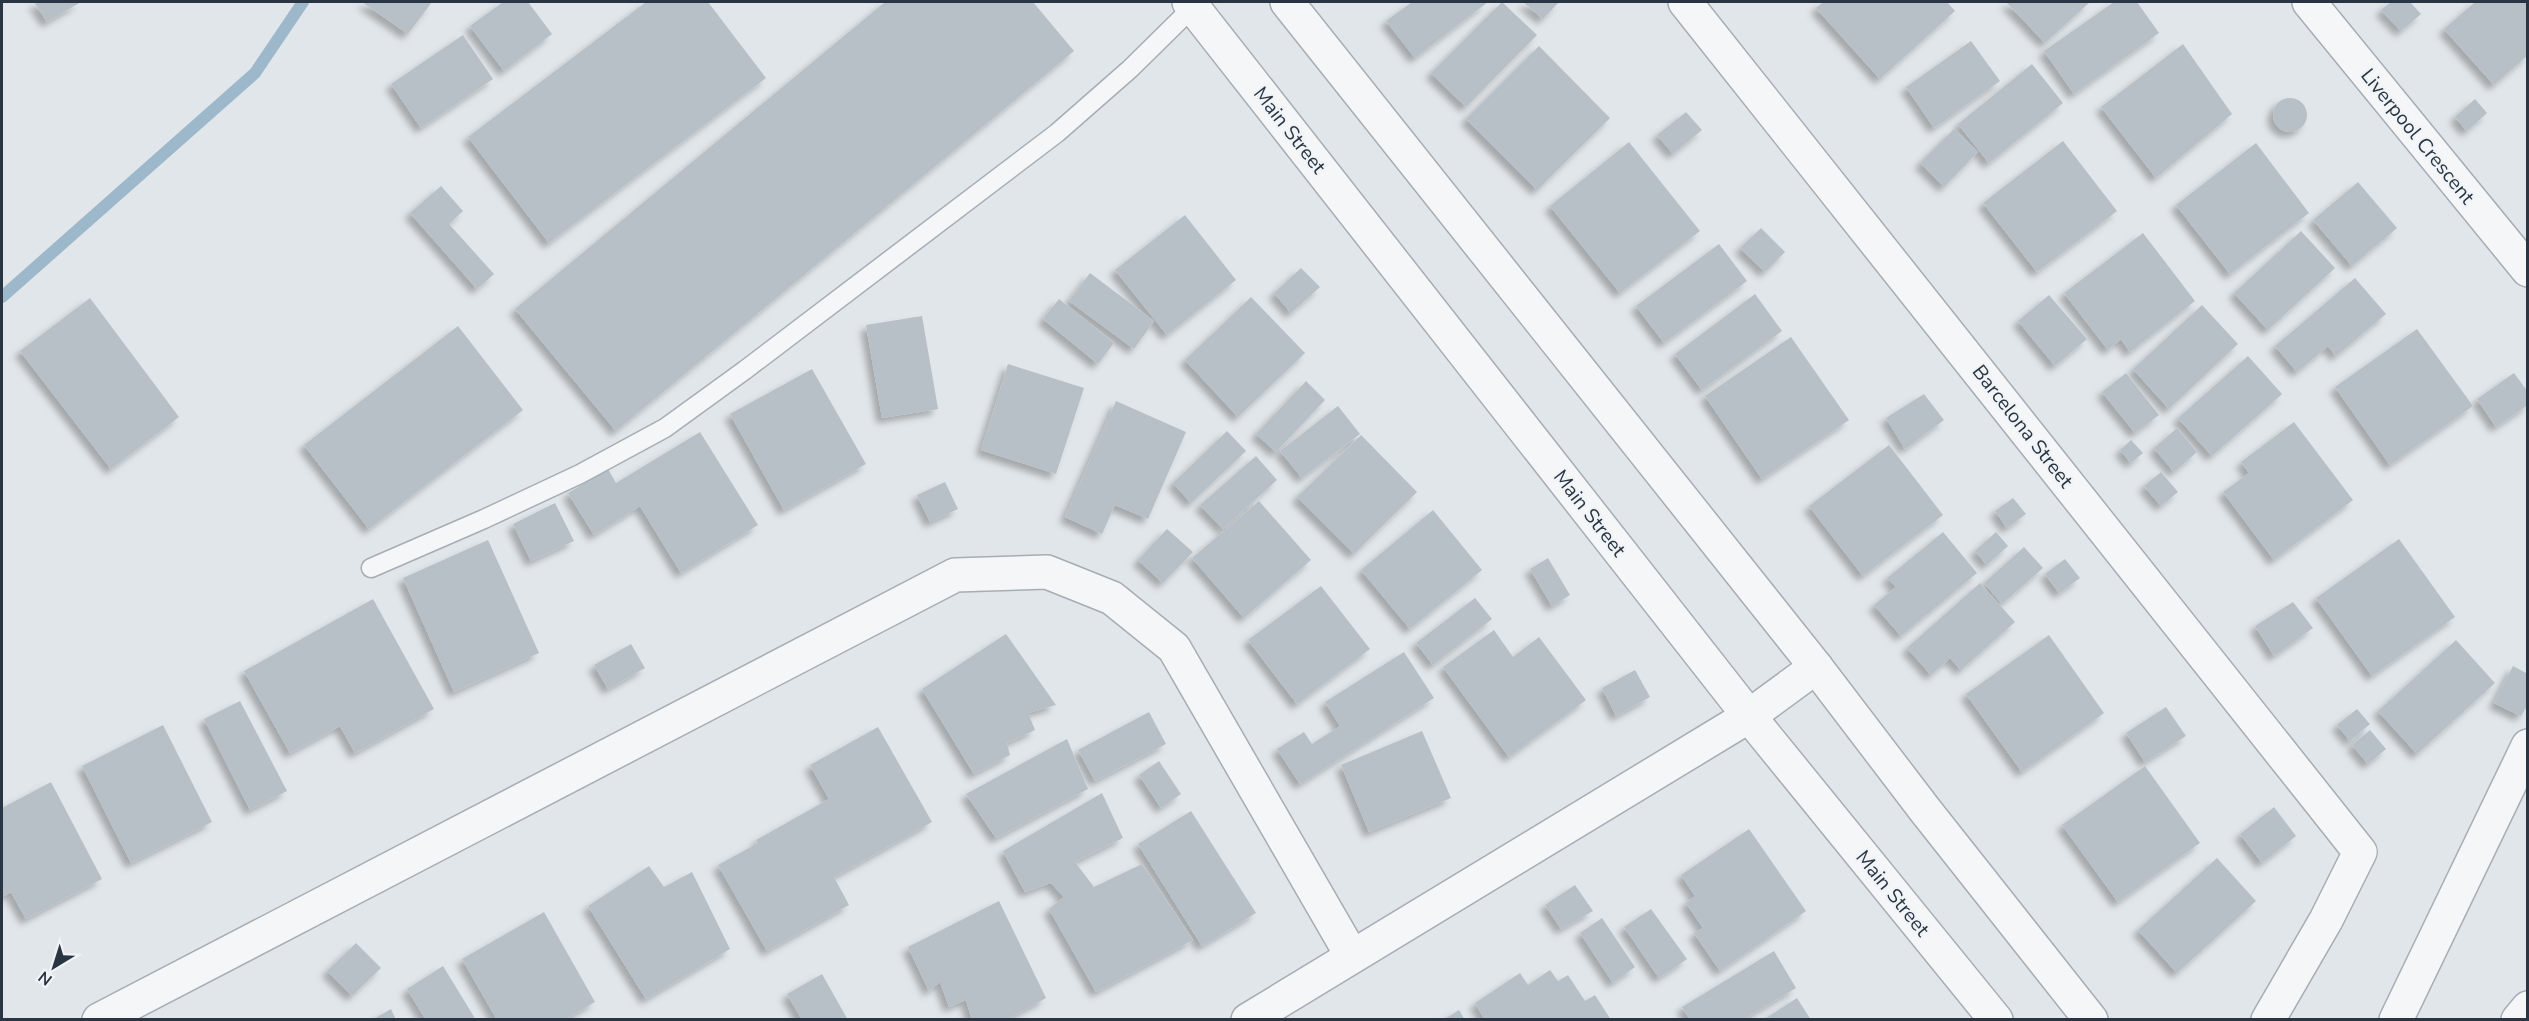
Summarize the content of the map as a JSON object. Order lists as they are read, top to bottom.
{
  "streets": {
    "street": ["Main Street", "Liverpool Crescent", "Barcelona Street"]
  },
  "north": "bottom left"
}
